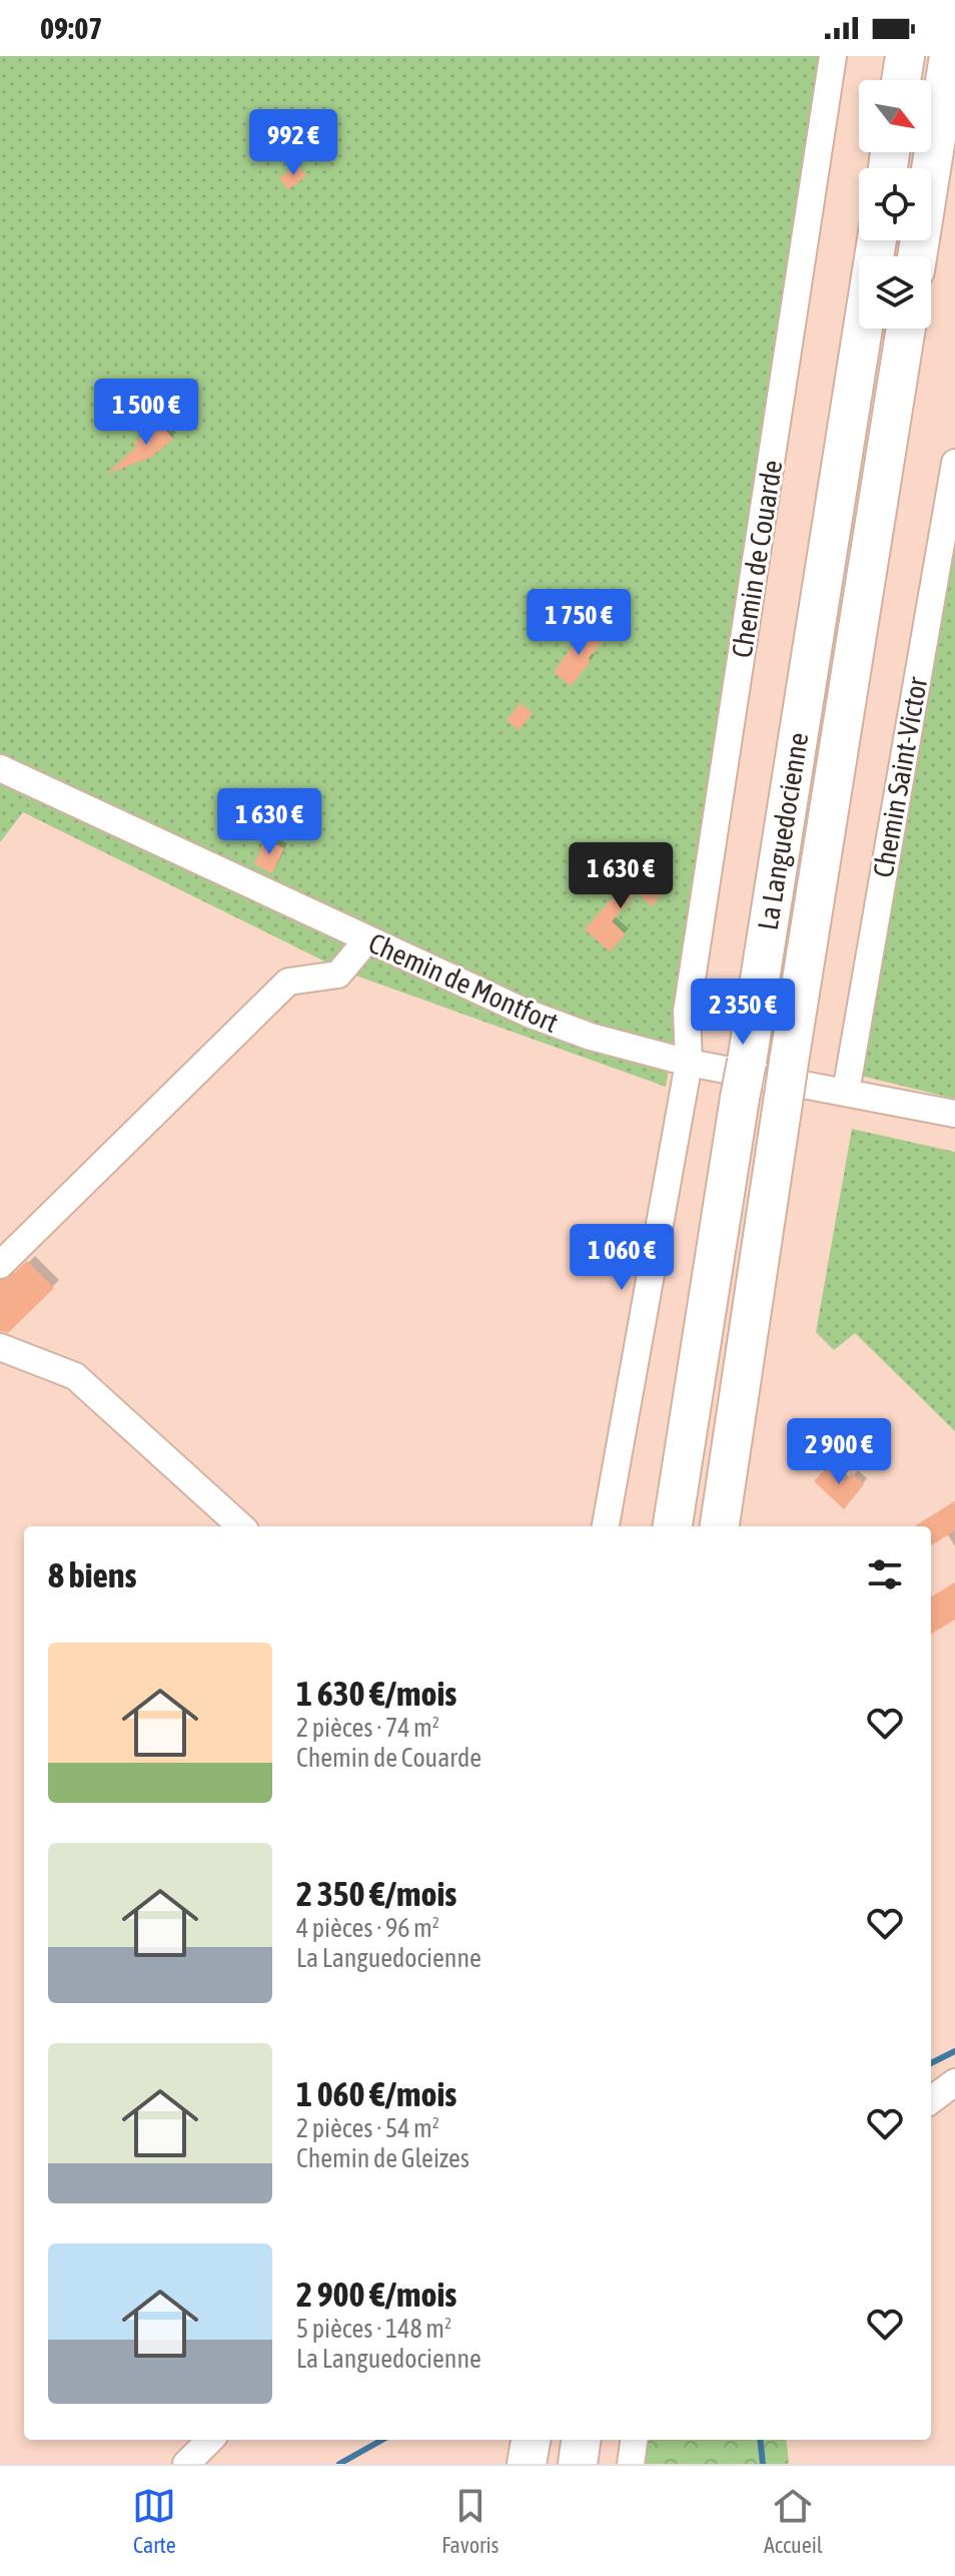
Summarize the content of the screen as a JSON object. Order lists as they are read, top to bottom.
{
  "streets": {
    "highway": ["La Languedocienne"],
    "street": ["Chemin de Couarde", "Chemin Saint-Victor", "Chemin de Montfort"]
  },
  "crossings": [
    ["Chemin de Couarde", "Chemin de Montfort"],
    ["Chemin Saint-Victor", "Chemin de Montfort"]
  ],
  "north": "bottom right",
  "page": {
    "status": "09:07",
    "price": [
      "992 €",
      "1 500 €",
      "1 750 €",
      "1 630 €",
      "1 630 €",
      "2 350 €",
      "1 060 €",
      "2 900 €"
    ],
    "heading": "8 biens",
    "list": [
      {
        "name": "1 630 €/mois",
        "note": "2 pièces · 74 m² · Chemin de Couarde"
      },
      {
        "name": "2 350 €/mois",
        "note": "4 pièces · 96 m² · La Languedocienne"
      },
      {
        "name": "1 060 €/mois",
        "note": "2 pièces · 54 m² · Chemin de Gleizes"
      },
      {
        "name": "2 900 €/mois",
        "note": "5 pièces · 148 m² · La Languedocienne"
      }
    ],
    "tabs": ["Carte", "Favoris", "Accueil"]
  }
}
